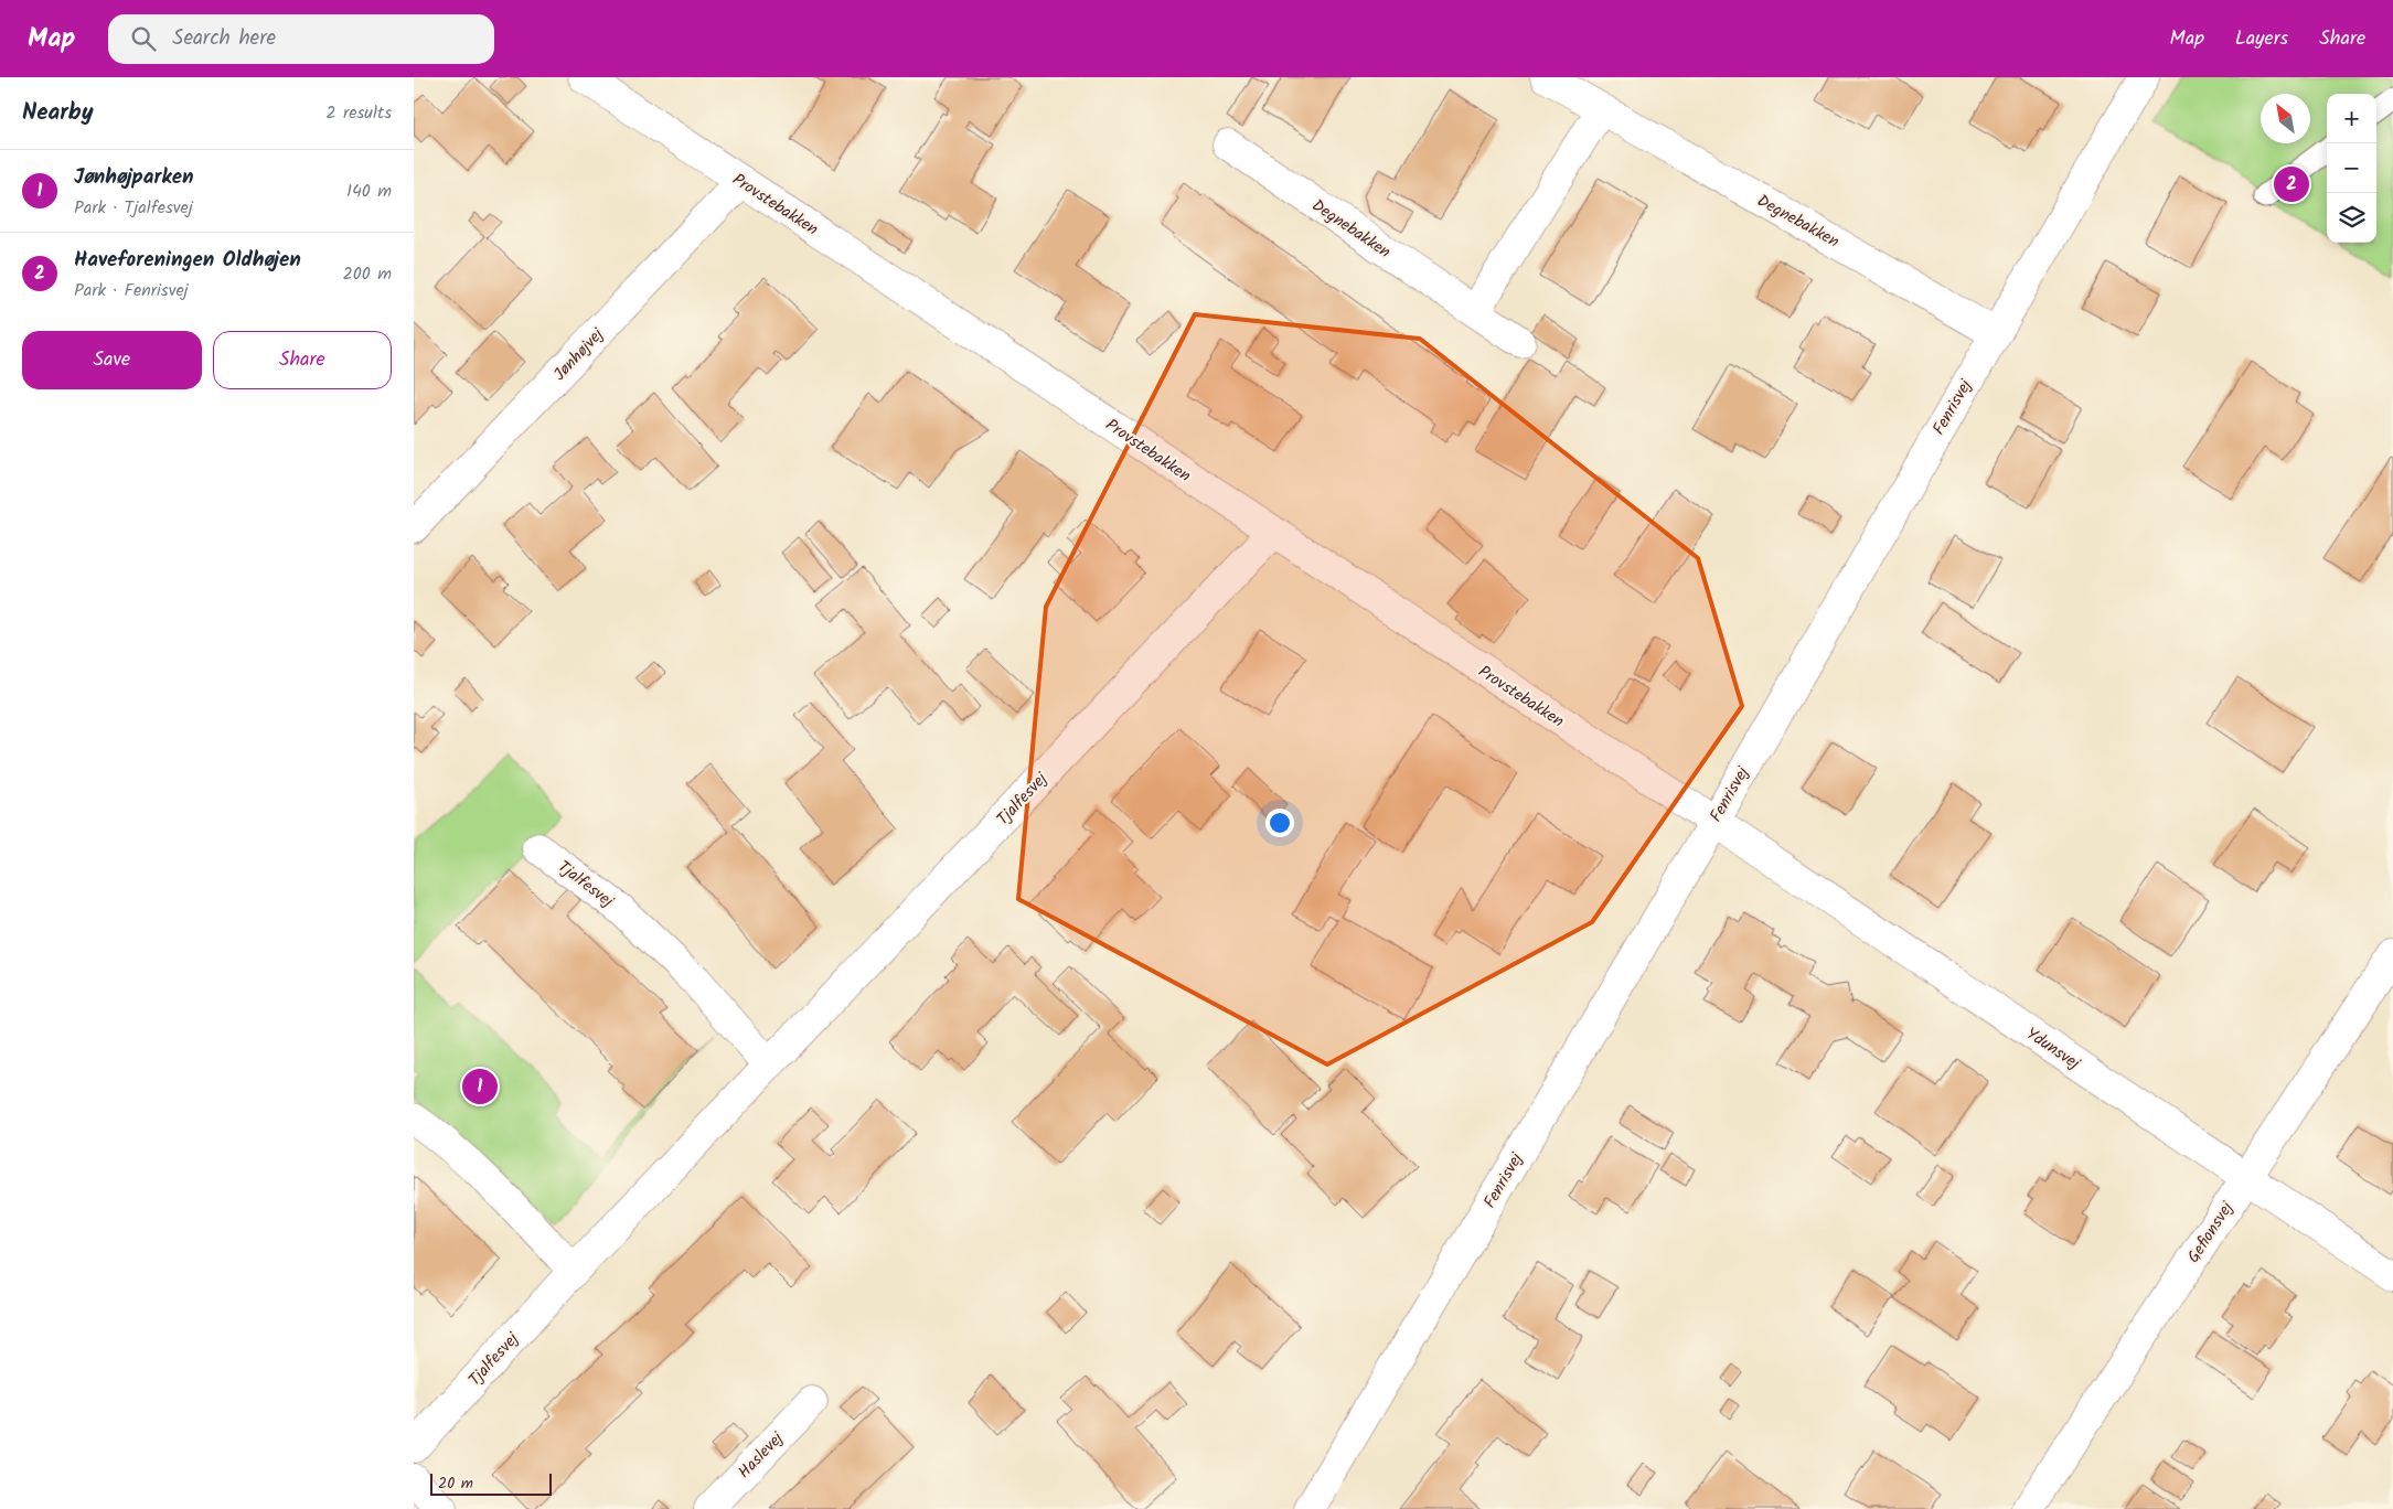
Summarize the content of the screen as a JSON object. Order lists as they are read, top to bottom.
{
  "streets": {
    "street": [
      "Provstebakken",
      "Degnebakken",
      "Jønhøjvej",
      "Fenrisvej",
      "Tjalfesvej",
      "Ydunsvej",
      "Gefionsvej",
      "Haslevej"
    ]
  },
  "crossings": [
    ["Provstebakken", "Jønhøjvej"],
    ["Provstebakken", "Fenrisvej"],
    ["Provstebakken", "Tjalfesvej"],
    ["Provstebakken", "Ydunsvej"],
    ["Degnebakken", "Fenrisvej"],
    ["Fenrisvej", "Ydunsvej"],
    ["Ydunsvej", "Gefionsvej"]
  ],
  "scale_bar": "20 m",
  "north": "top left",
  "page": {
    "header": "Map",
    "search": "Search here",
    "nav": ["Map", "Layers", "Share"],
    "heading": ["Nearby", "2 results"],
    "map_buttons": ["+", "−"],
    "list": [
      {
        "mark": "1",
        "name": "Jønhøjparken",
        "note": "Park · Tjalfesvej",
        "value": "140 m"
      },
      {
        "mark": "2",
        "name": "Haveforeningen Oldhøjen",
        "note": "Park · Fenrisvej",
        "value": "200 m"
      }
    ],
    "pins": ["2", "1"],
    "buttons": ["Save", "Share"],
    "scale": "20 m"
  }
}
